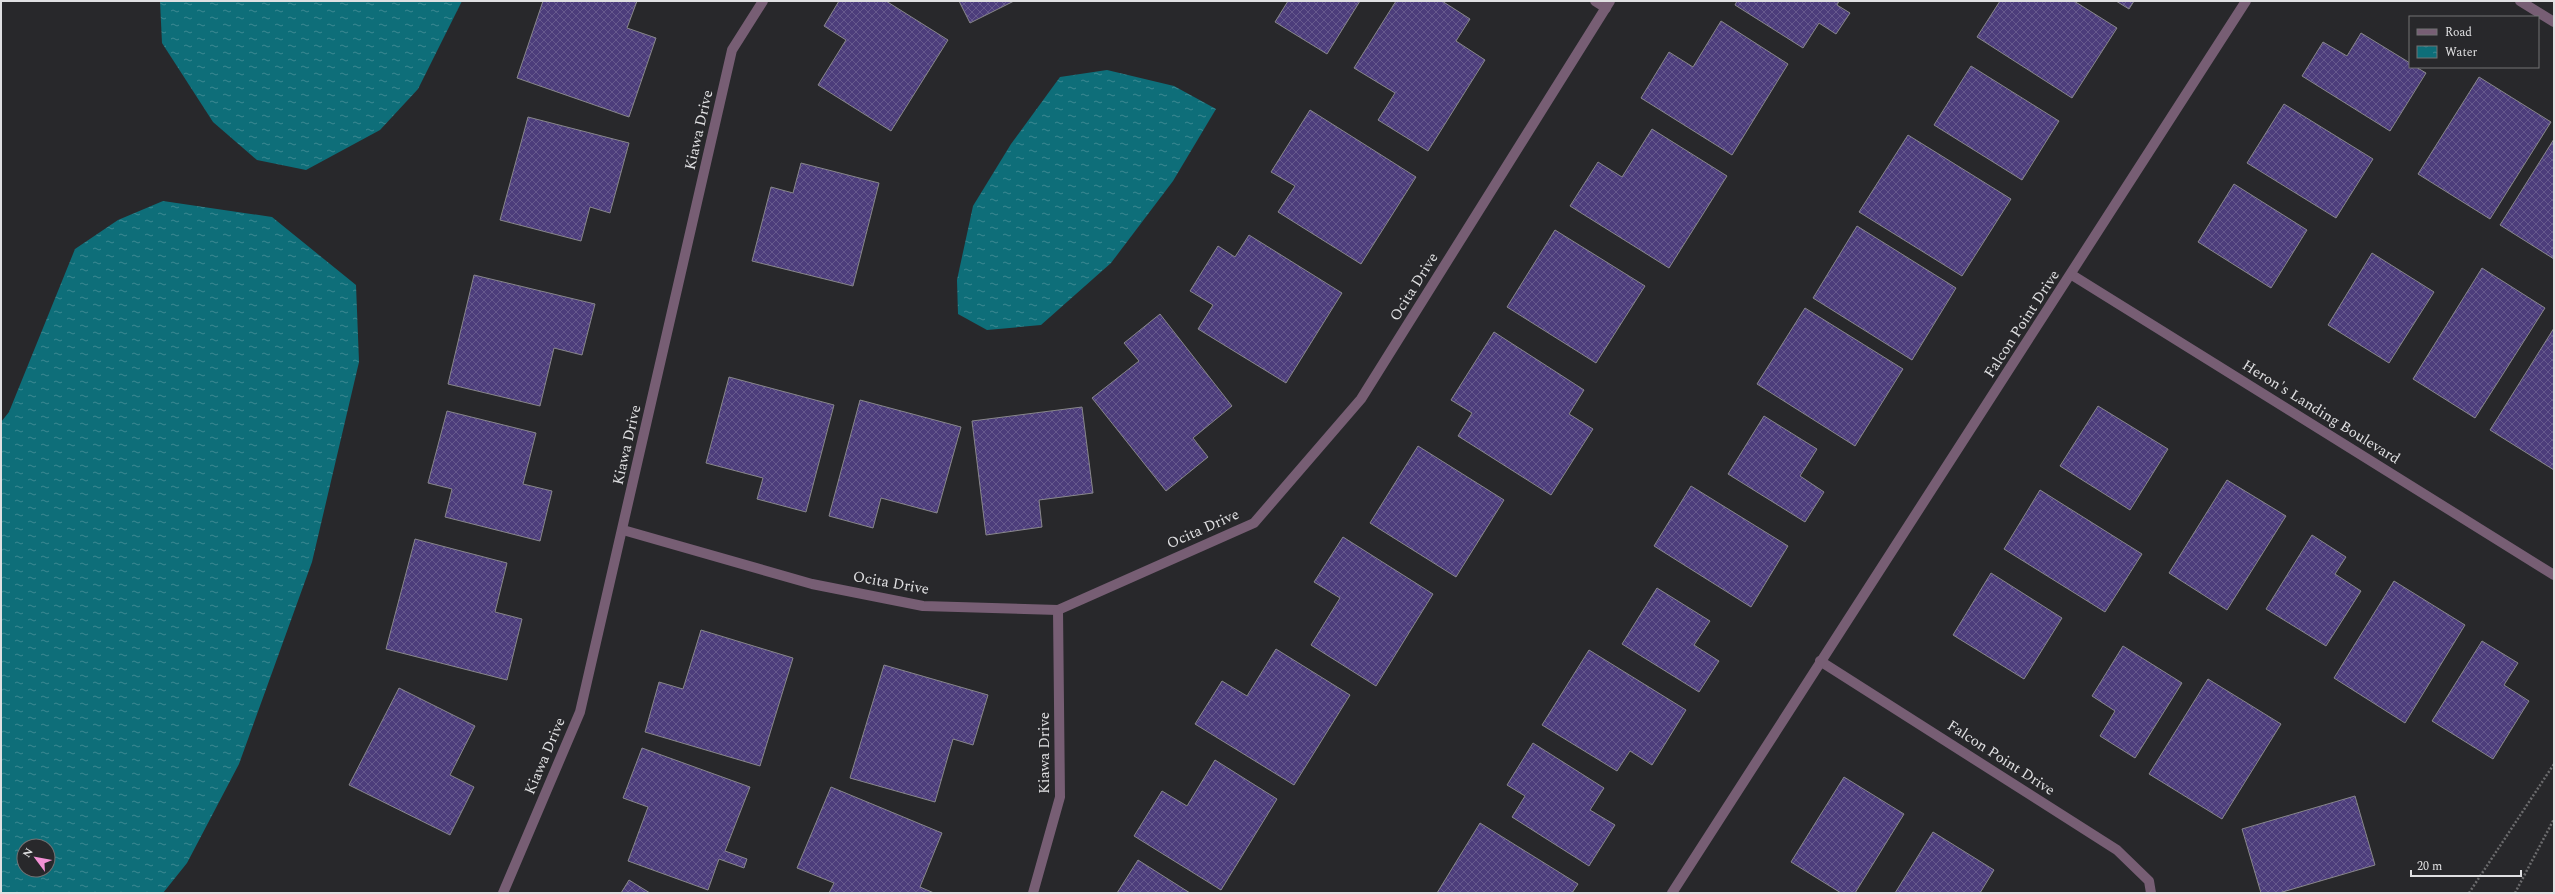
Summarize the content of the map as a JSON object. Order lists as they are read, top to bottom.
{
  "streets": {
    "street": [
      "Kiawa Drive",
      "Ocita Drive",
      "Falcon Point Drive",
      "Heron's Landing Boulevard"
    ]
  },
  "crossings": [
    ["Kiawa Drive", "Ocita Drive"],
    ["Falcon Point Drive", "Heron's Landing Boulevard"]
  ],
  "legend": ["Road", "Water"],
  "scale_bar": "20 m",
  "north": "top left"
}
